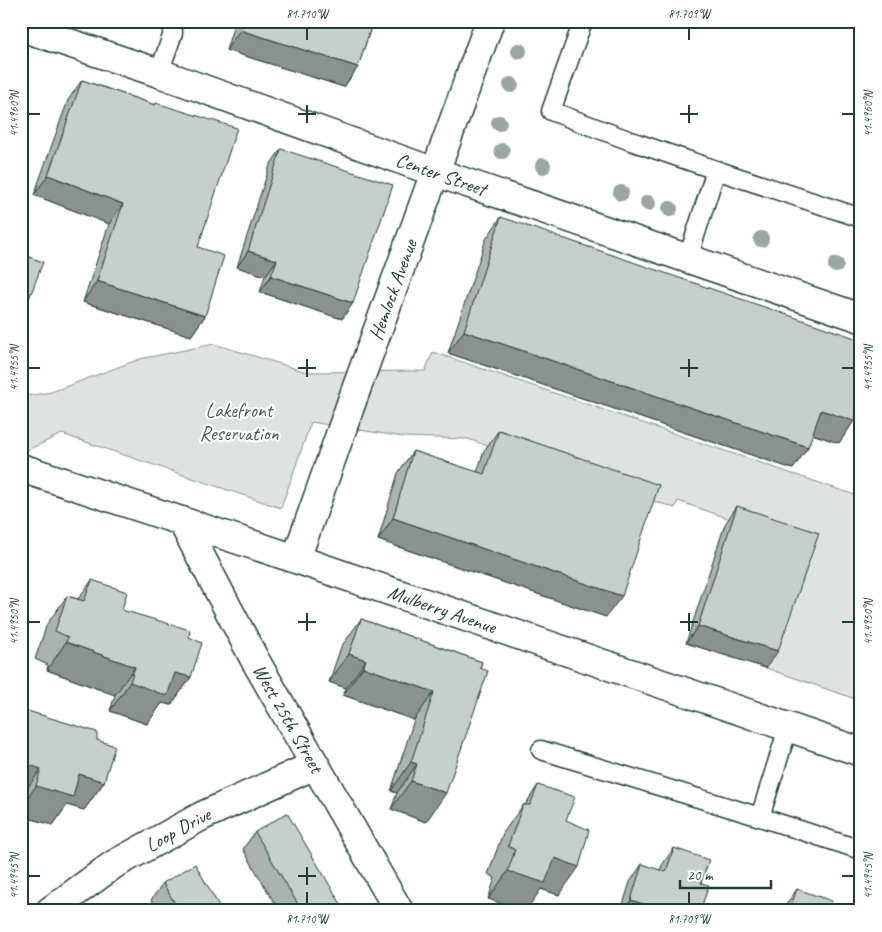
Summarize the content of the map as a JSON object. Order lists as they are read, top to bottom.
{
  "streets": {
    "street": [
      "Center Street",
      "Hemlock Avenue",
      "Mulberry Avenue",
      "West 25th Street",
      "Loop Drive"
    ]
  },
  "crossings": [
    ["Center Street", "Hemlock Avenue"],
    ["Hemlock Avenue", "Mulberry Avenue"],
    ["Mulberry Avenue", "West 25th Street"],
    ["West 25th Street", "Loop Drive"]
  ],
  "parks": ["Lakefront Reservation"],
  "scale_bar": "20 m",
  "coordinates": [
    "81.710°W",
    "81.709°W",
    "41.4960°N",
    "41.4955°N",
    "41.4950°N",
    "41.4945°N"
  ]
}
